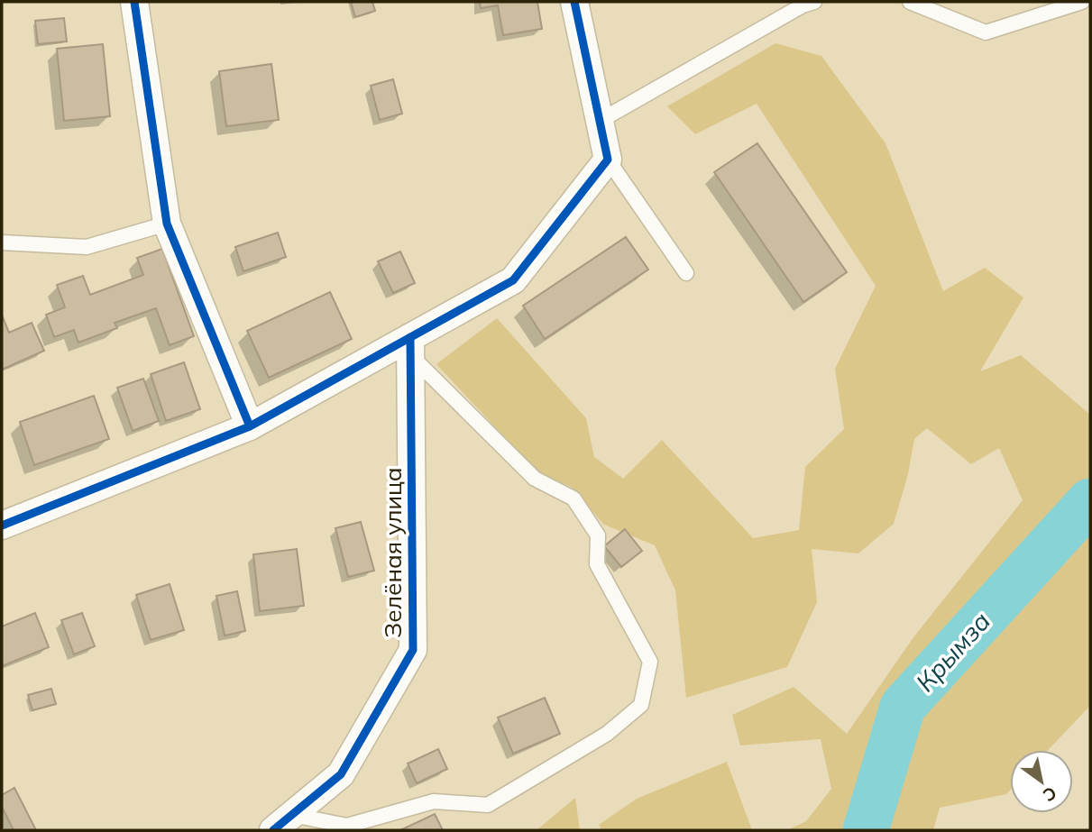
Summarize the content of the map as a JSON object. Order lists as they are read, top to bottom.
{
  "streets": {
    "street": ["Зелёная улица"]
  },
  "water": ["Крымза"],
  "north": "bottom right"
}
